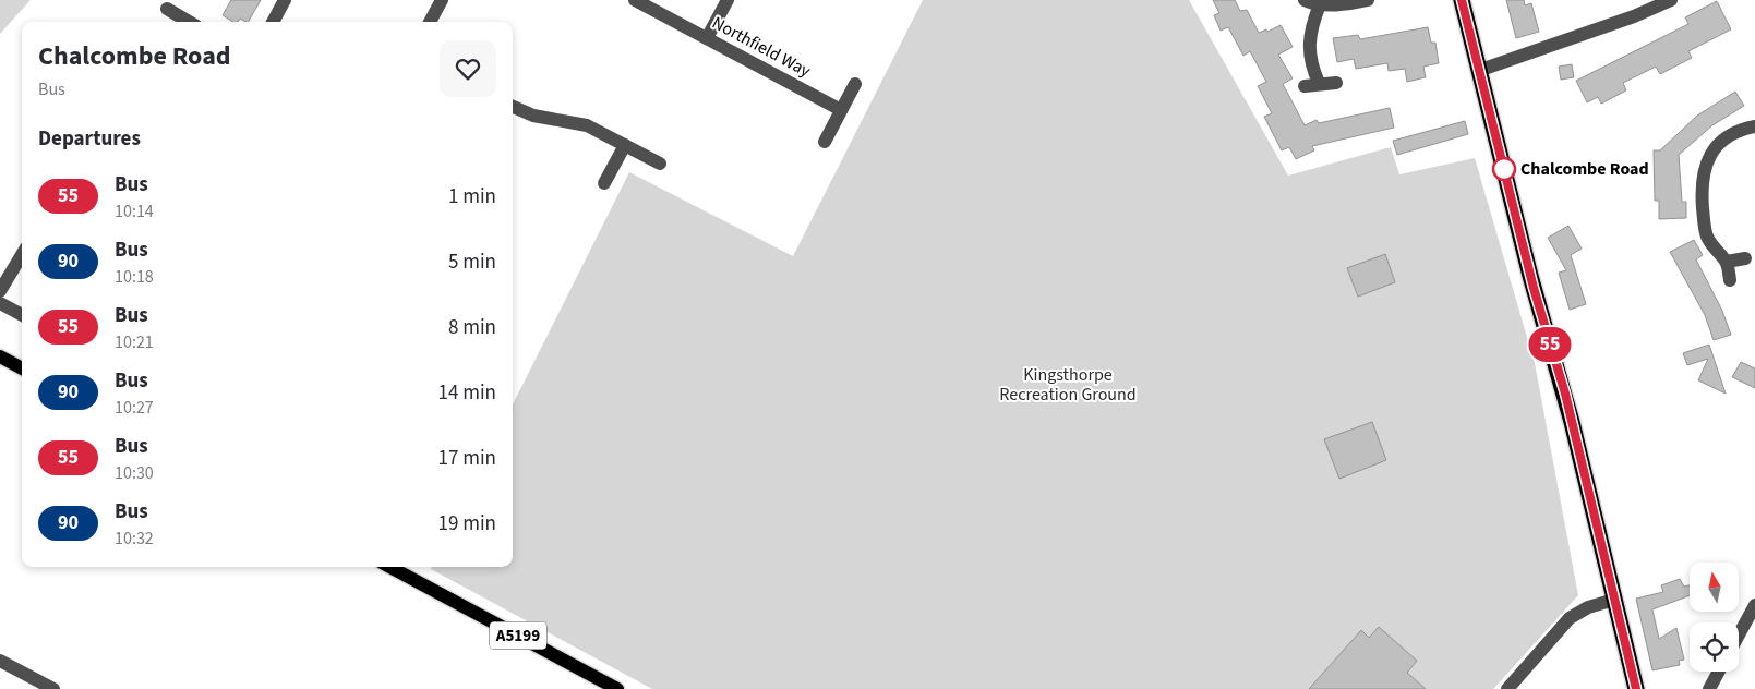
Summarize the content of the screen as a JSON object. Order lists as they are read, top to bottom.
{
  "streets": {
    "main road": ["A5199"],
    "street": ["Northfield Way"]
  },
  "parks": ["Kingsthorpe Recreation Ground"],
  "places": ["Chalcombe Road"],
  "lines": ["bus line 55"],
  "north": "top",
  "page": {
    "on_map": "55",
    "heading": [
      ["Chalcombe Road", "Bus"],
      "Departures"
    ],
    "list": [
      {
        "mark": "55",
        "name": "Bus",
        "note": "10:14",
        "value": "1 min"
      },
      {
        "mark": "90",
        "name": "Bus",
        "note": "10:18",
        "value": "5 min"
      },
      {
        "mark": "55",
        "name": "Bus",
        "note": "10:21",
        "value": "8 min"
      },
      {
        "mark": "90",
        "name": "Bus",
        "note": "10:27",
        "value": "14 min"
      },
      {
        "mark": "55",
        "name": "Bus",
        "note": "10:30",
        "value": "17 min"
      },
      {
        "mark": "90",
        "name": "Bus",
        "note": "10:32",
        "value": "19 min"
      }
    ]
  }
}
